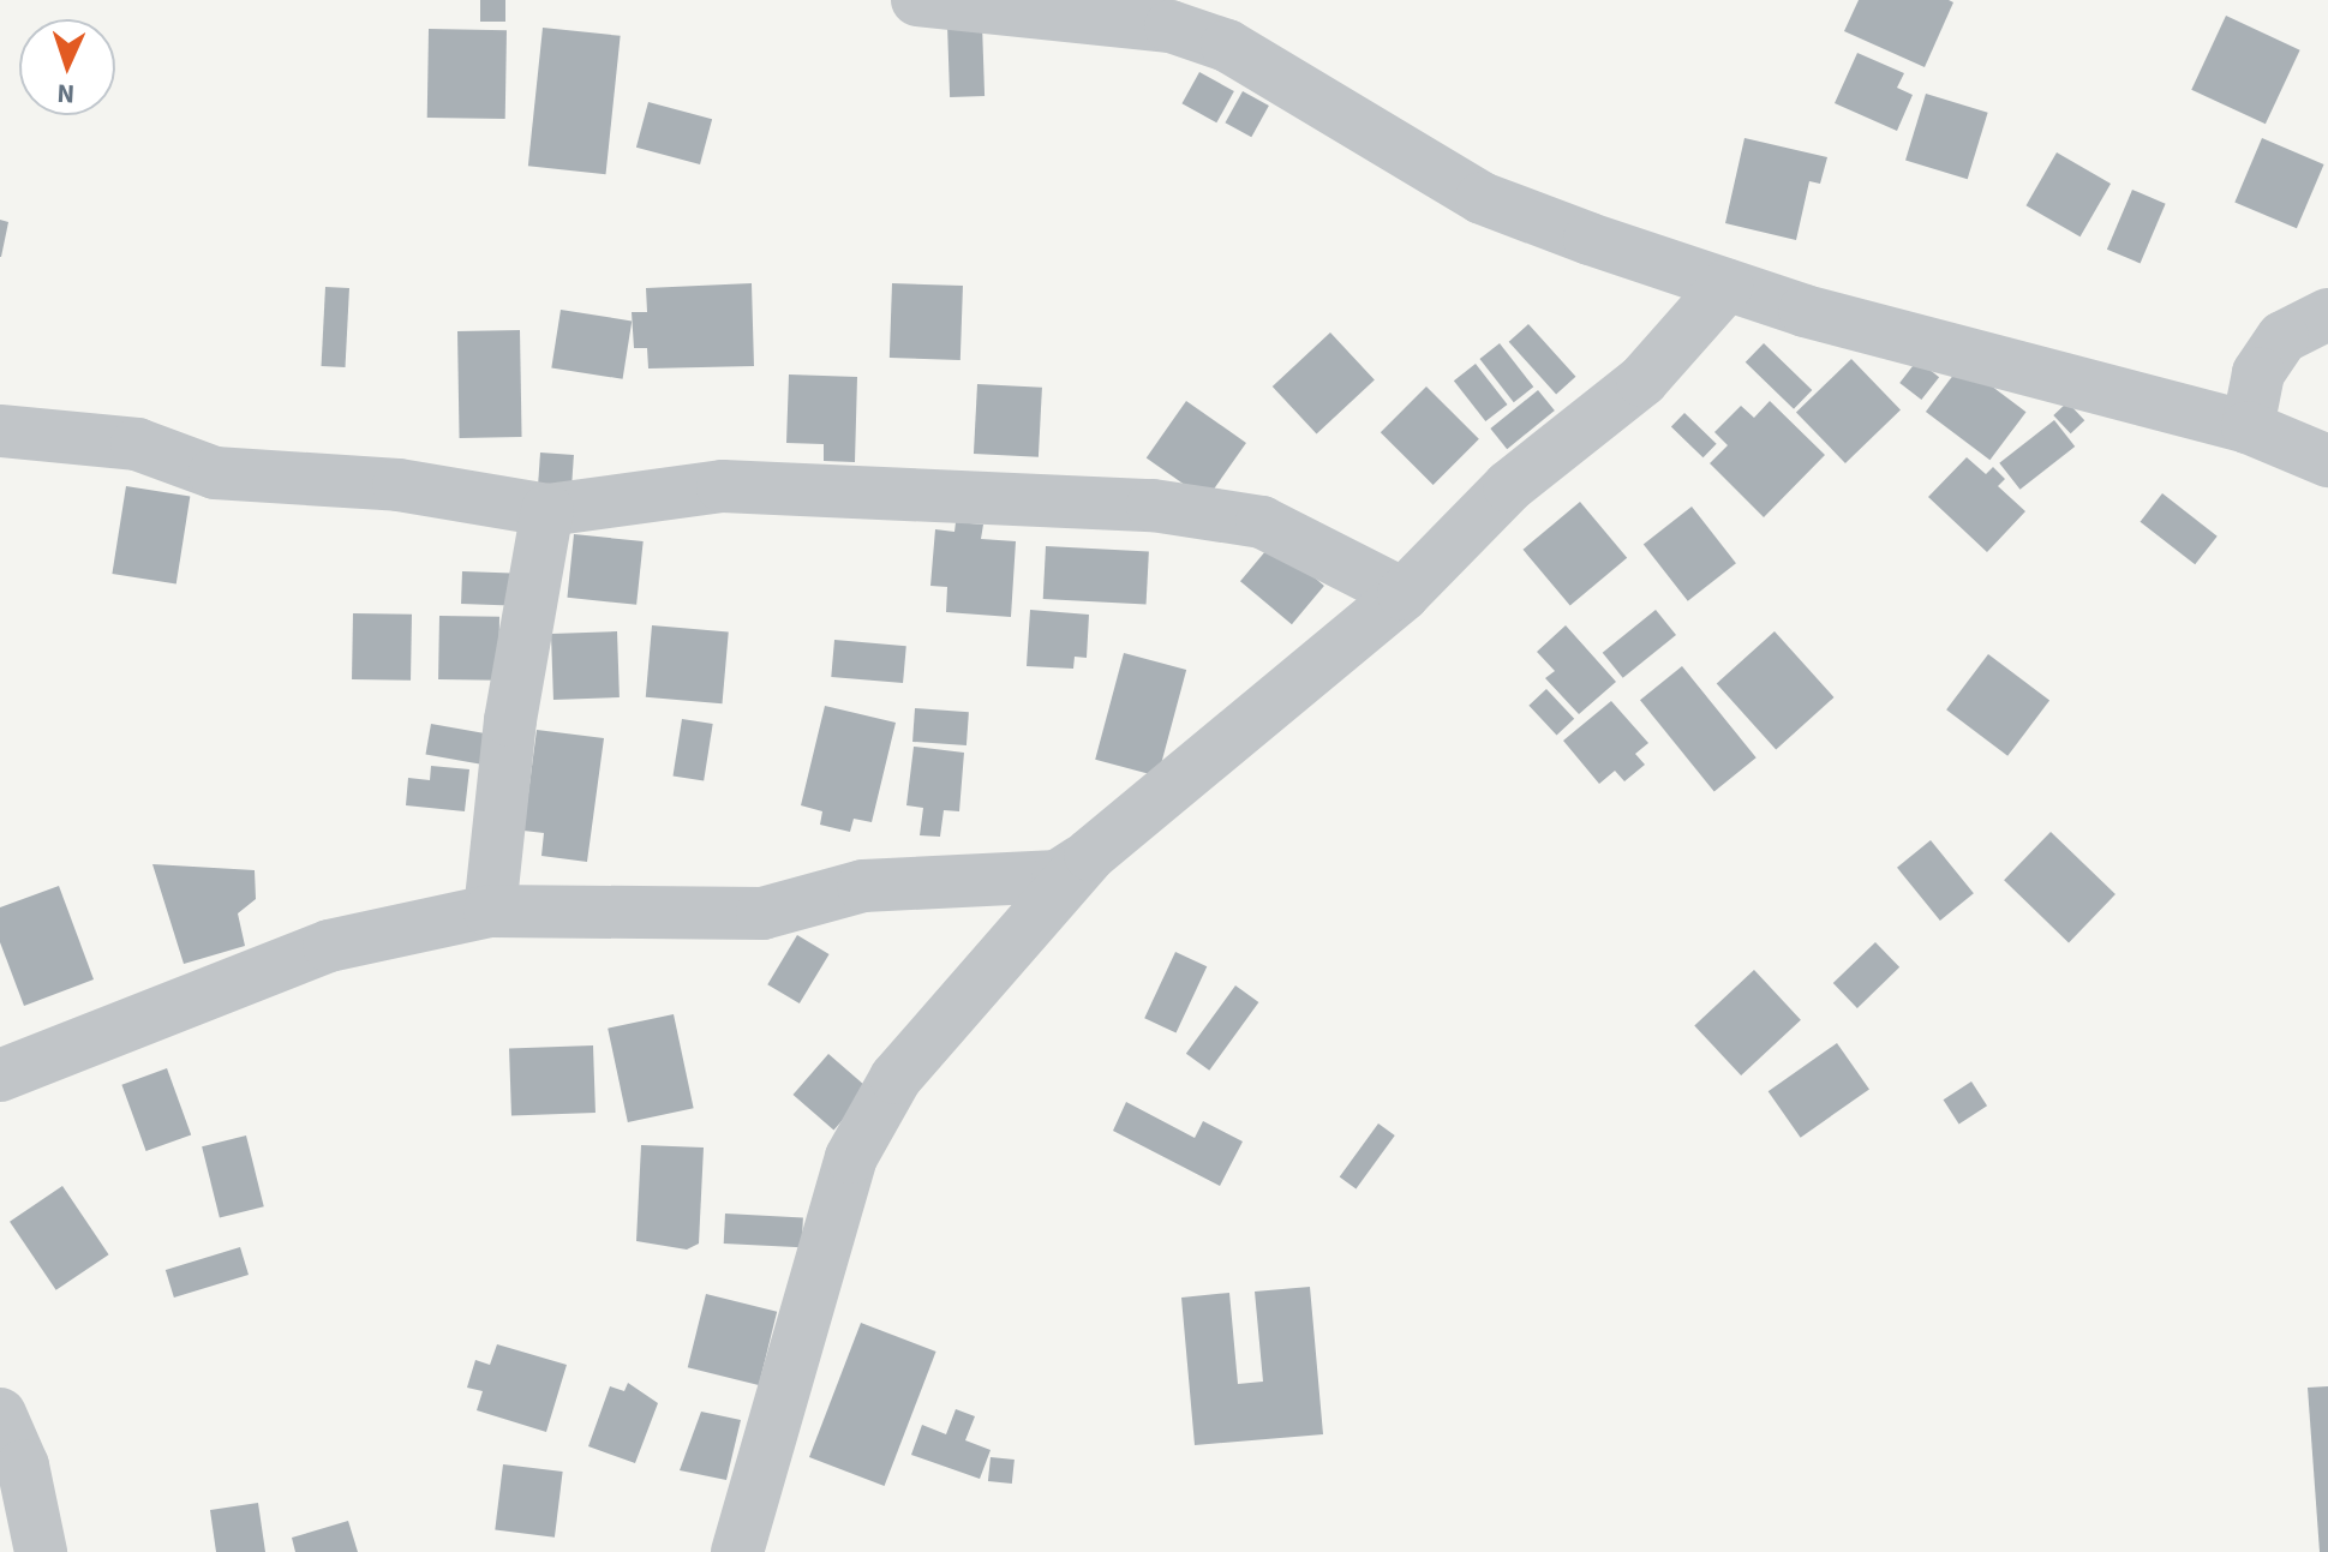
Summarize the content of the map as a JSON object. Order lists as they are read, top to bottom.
{
  "north": "bottom"
}
